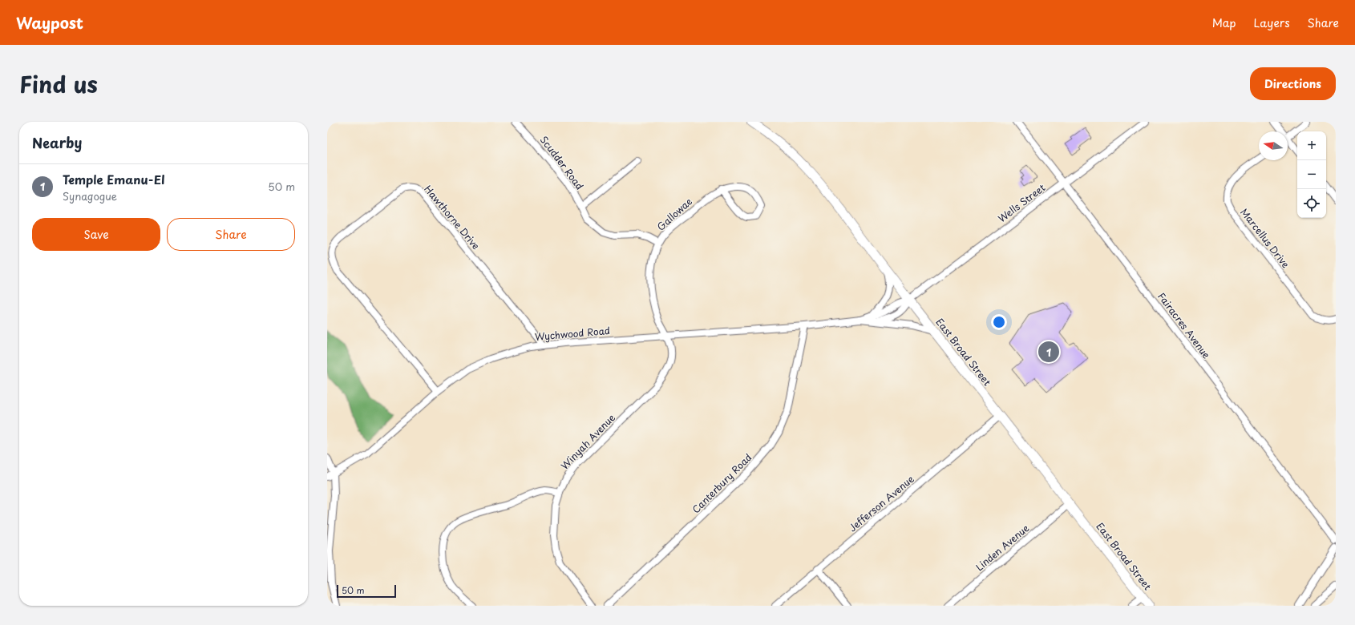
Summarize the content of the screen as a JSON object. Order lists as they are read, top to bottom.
{
  "streets": {
    "street": [
      "Scudder Road",
      "Wells Street",
      "Gallowae",
      "Hawthorne Drive",
      "Marcellus Drive",
      "Fairacres Avenue",
      "Wychwood Road",
      "East Broad Street",
      "Winyah Avenue",
      "Canterbury Road",
      "Jefferson Avenue",
      "Linden Avenue"
    ]
  },
  "crossings": [
    ["Scudder Road", "Gallowae"],
    ["Wells Street", "Fairacres Avenue"],
    ["Wells Street", "Wychwood Road"],
    ["Wells Street", "East Broad Street"],
    ["Gallowae", "Wychwood Road"],
    ["Gallowae", "Winyah Avenue"],
    ["Hawthorne Drive", "Wychwood Road"],
    ["Wychwood Road", "East Broad Street"],
    ["Wychwood Road", "Winyah Avenue"],
    ["Wychwood Road", "Canterbury Road"],
    ["East Broad Street", "Jefferson Avenue"],
    ["East Broad Street", "Linden Avenue"]
  ],
  "scale_bar": "50 m",
  "north": "left",
  "page": {
    "header": "Waypost",
    "nav": ["Map", "Layers", "Share"],
    "title": "Find us",
    "buttons": [
      "Directions",
      ["Save", "Share"]
    ],
    "heading": "Nearby",
    "map_buttons": ["+", "−"],
    "list": [
      {
        "mark": "1",
        "name": "Temple Emanu-El",
        "note": "Synagogue",
        "value": "50 m"
      }
    ],
    "pins": "1",
    "scale": "50 m"
  }
}
